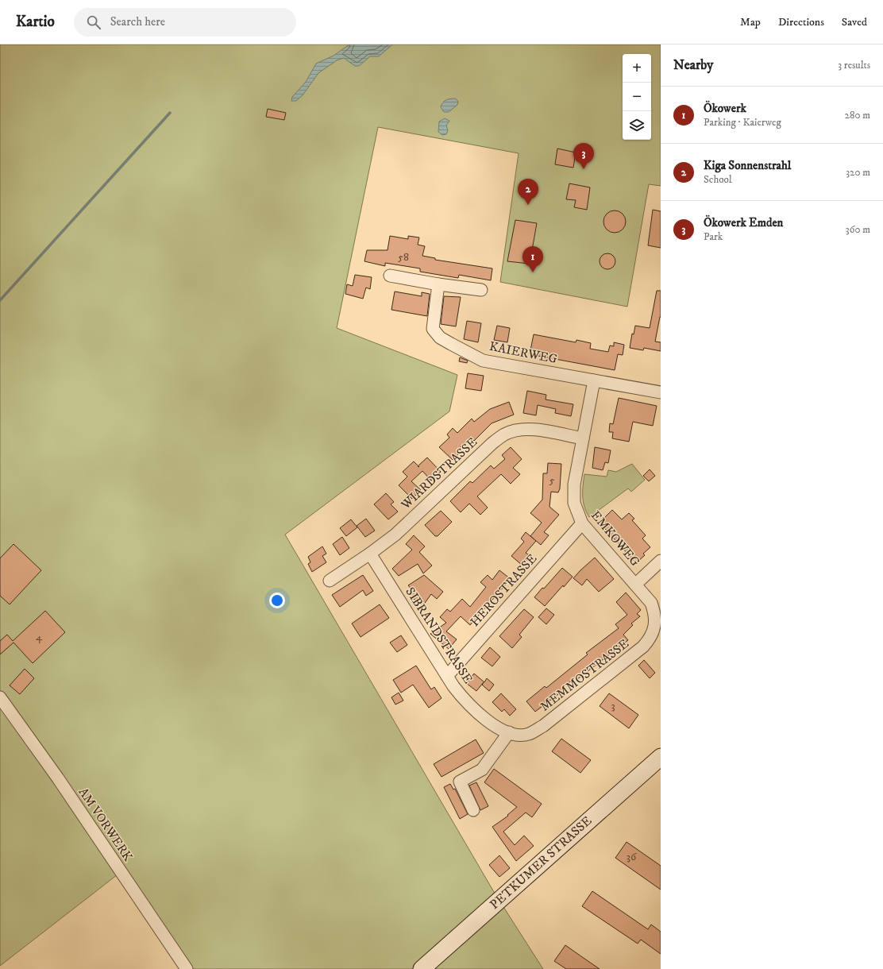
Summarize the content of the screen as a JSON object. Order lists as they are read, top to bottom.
{
  "streets": {
    "main road": ["PETKUMER STRASSE"],
    "street": [
      "KAIERWEG",
      "WIARDSTRASSE",
      "EMKOWEG",
      "HEROSTRASSE",
      "SIBRANDSTRASSE",
      "MEMMOSTRASSE",
      "AM VORWERK"
    ]
  },
  "crossings": [
    ["KAIERWEG", "EMKOWEG"],
    ["WIARDSTRASSE", "EMKOWEG"],
    ["WIARDSTRASSE", "SIBRANDSTRASSE"],
    ["EMKOWEG", "HEROSTRASSE"],
    ["EMKOWEG", "MEMMOSTRASSE"],
    ["HEROSTRASSE", "SIBRANDSTRASSE"],
    ["SIBRANDSTRASSE", "MEMMOSTRASSE"]
  ],
  "house_numbers": [
    "58",
    "5",
    "4",
    "3",
    "36"
  ],
  "page": {
    "header": "Kartio",
    "search": "Search here",
    "nav": ["Map", "Directions", "Saved"],
    "heading": ["Nearby", "3 results"],
    "map_buttons": ["+", "−"],
    "list": [
      {
        "mark": "1",
        "name": "Ökowerk",
        "note": "Parking · Kaierweg",
        "value": "280 m"
      },
      {
        "mark": "2",
        "name": "Kiga Sonnenstrahl",
        "note": "School",
        "value": "320 m"
      },
      {
        "mark": "3",
        "name": "Ökowerk Emden",
        "note": "Park",
        "value": "360 m"
      }
    ],
    "pins": ["3", "2", "1"]
  }
}
